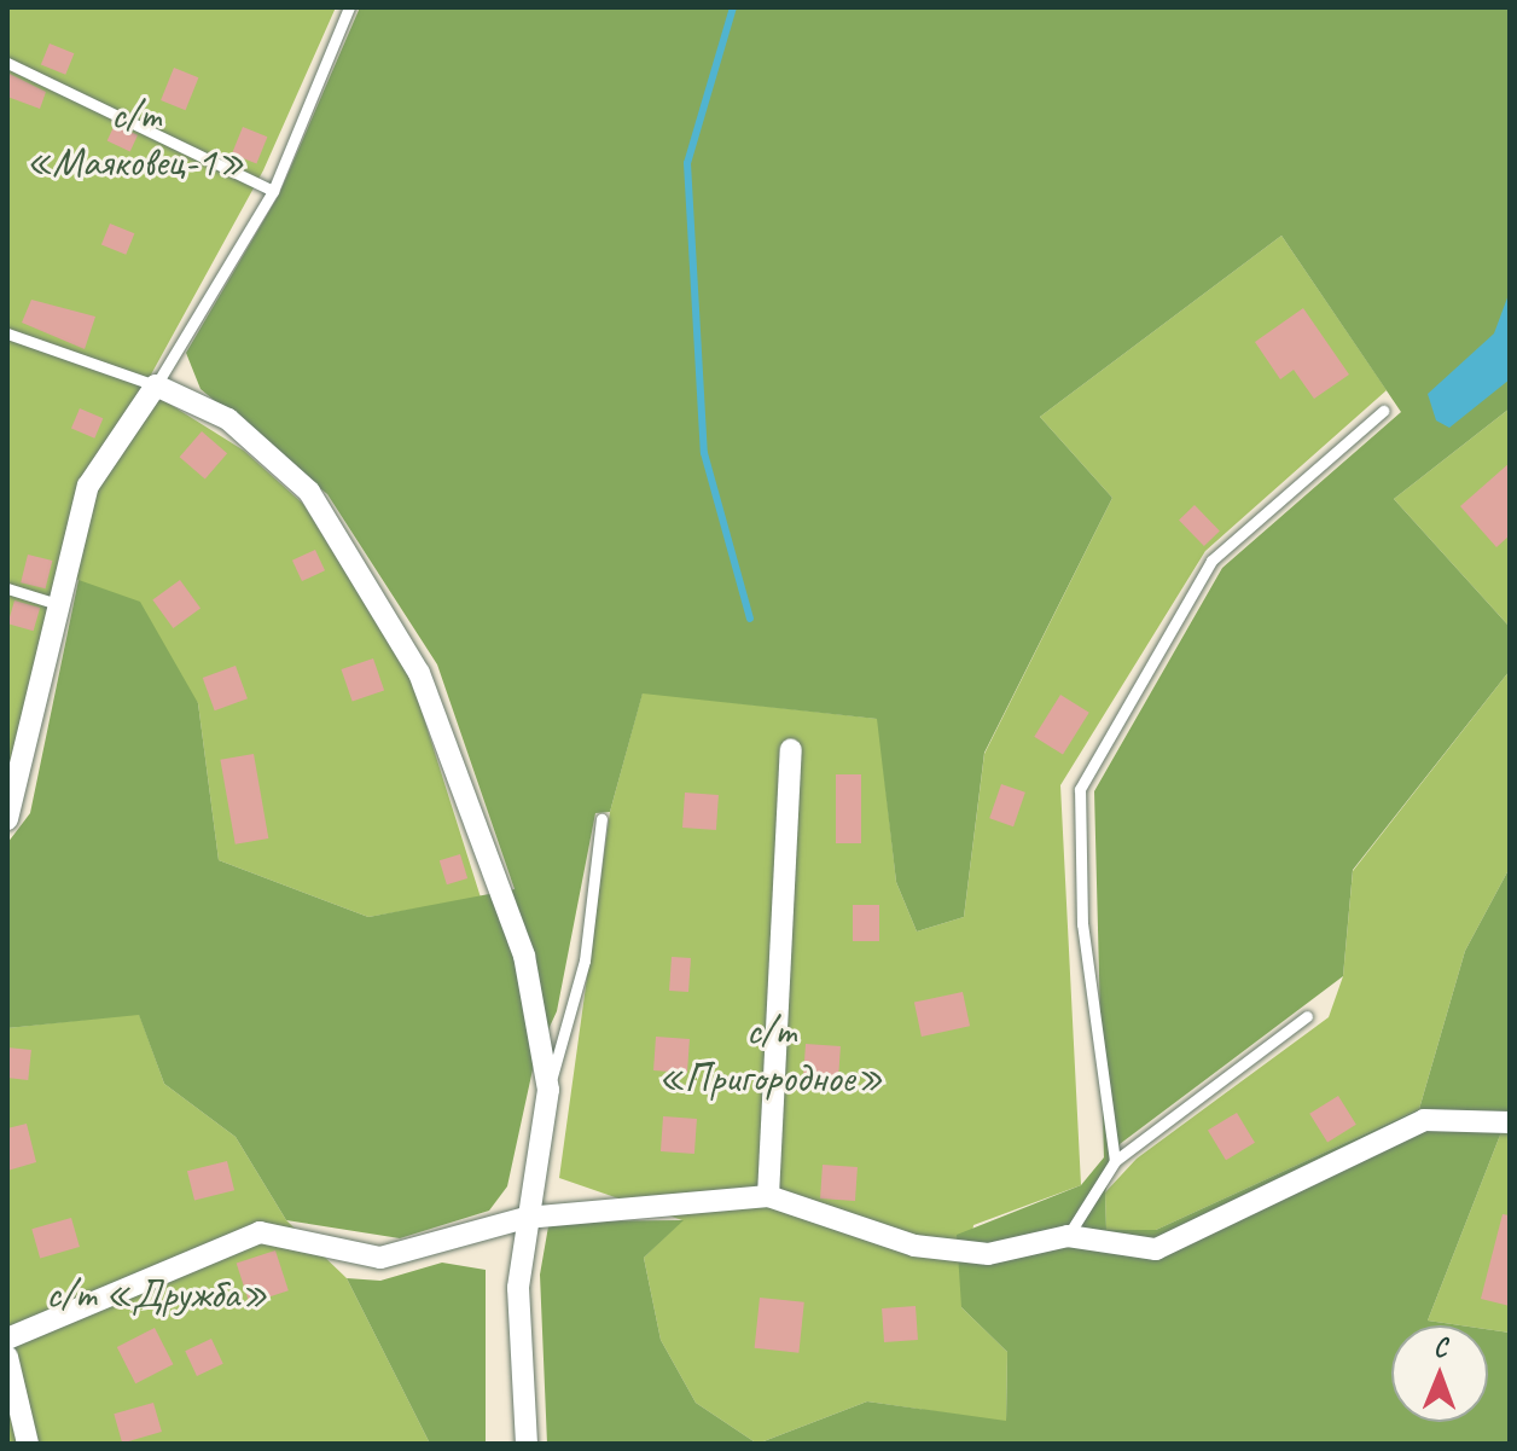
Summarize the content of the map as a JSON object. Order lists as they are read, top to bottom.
{
  "parks": ["с/т «Маяковец-1»", "с/т «Пригородное»", "с/т «Дружба»"],
  "north": "top"
}
